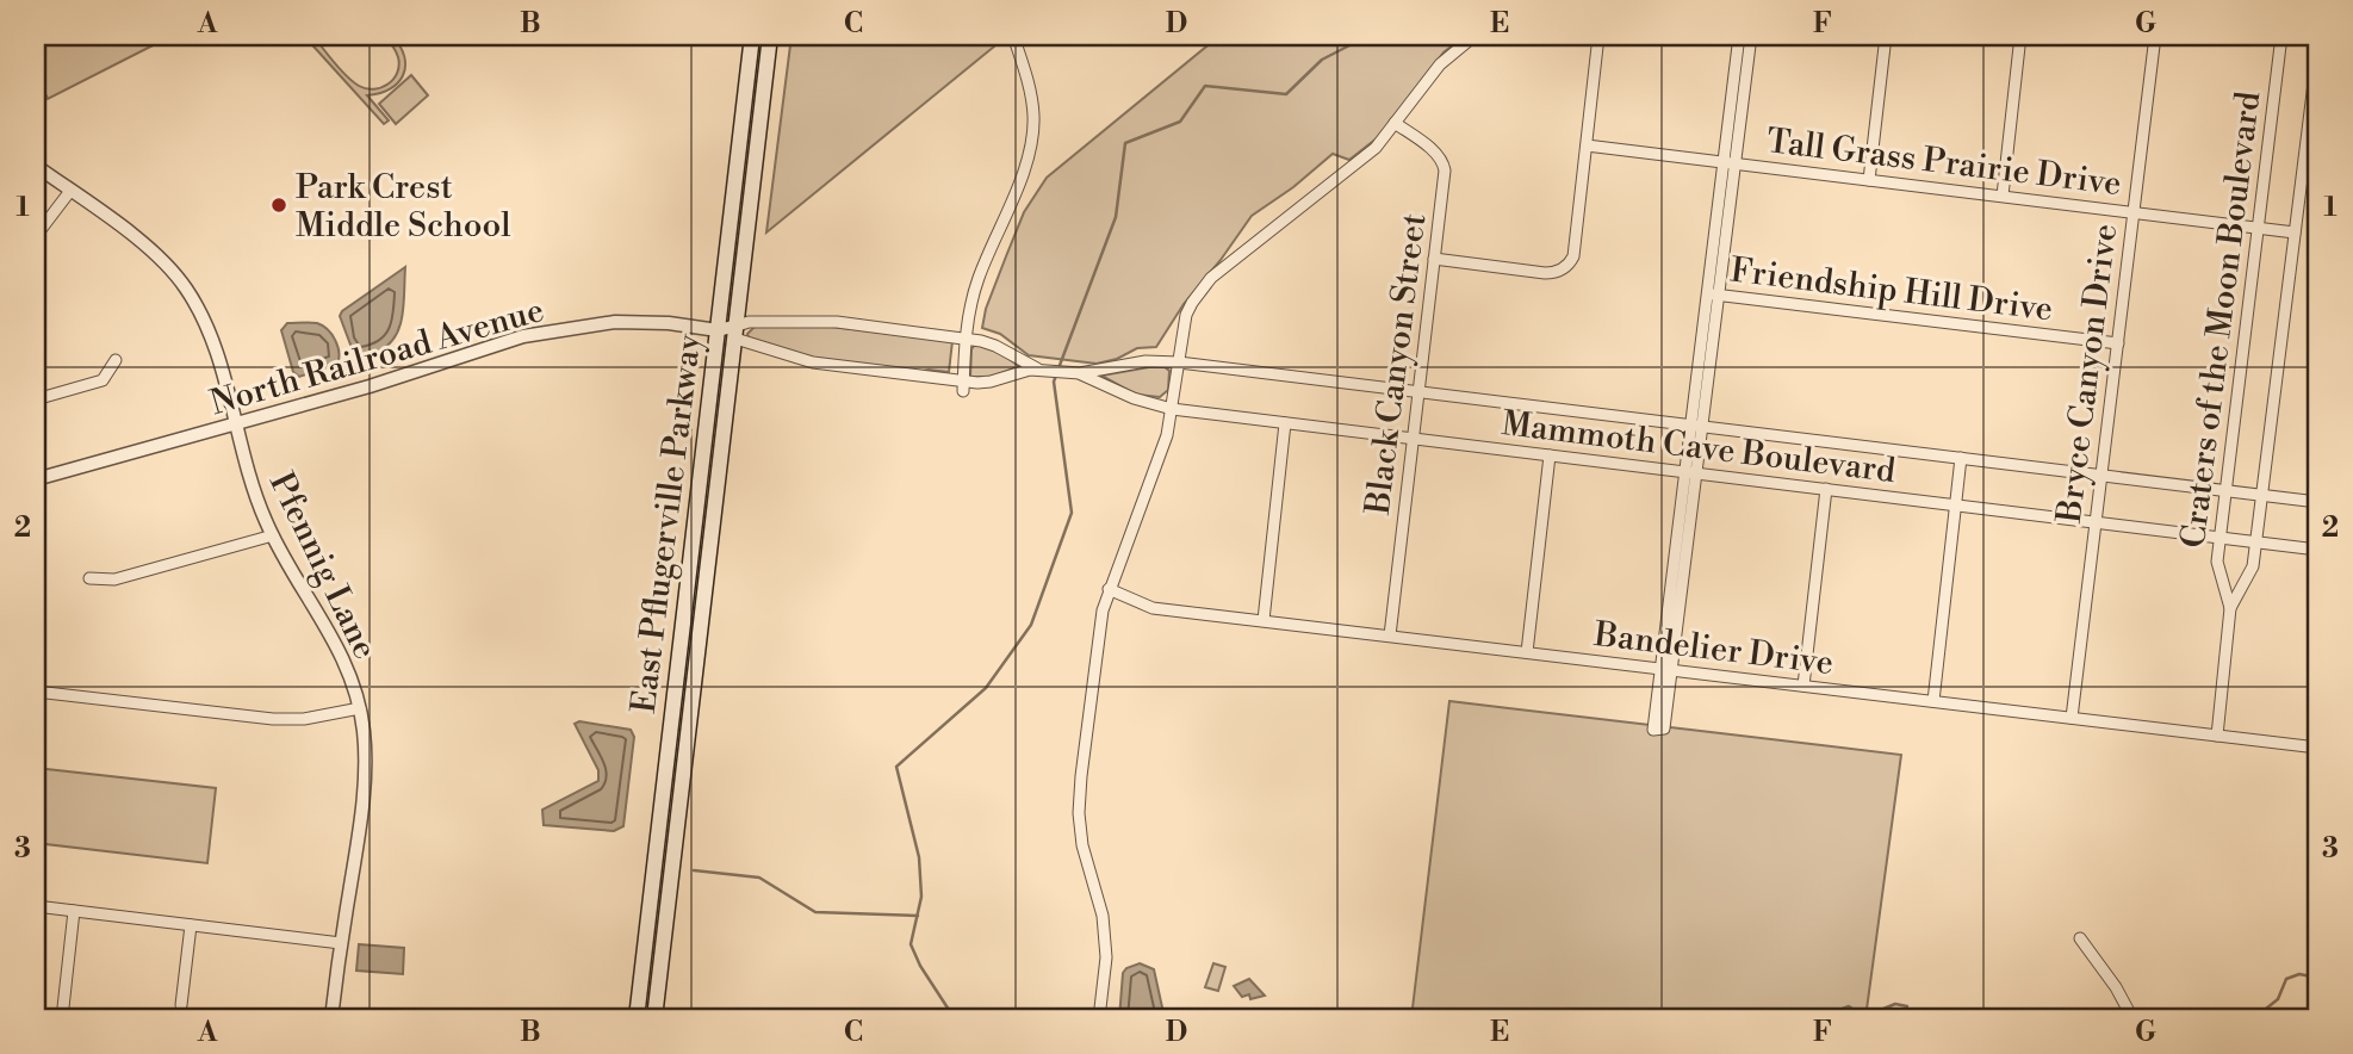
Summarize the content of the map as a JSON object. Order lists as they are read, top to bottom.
{
  "streets": {
    "main road": ["East Pflugerville Parkway"],
    "street": [
      "Tall Grass Prairie Drive",
      "Friendship Hill Drive",
      "Craters of the Moon Boulevard",
      "North Railroad Avenue",
      "Black Canyon Street",
      "Bryce Canyon Drive",
      "Mammoth Cave Boulevard",
      "Pfennig Lane",
      "Bandelier Drive"
    ]
  },
  "crossings": [
    ["Tall Grass Prairie Drive", "Craters of the Moon Boulevard"],
    ["Tall Grass Prairie Drive", "Bryce Canyon Drive"],
    ["Friendship Hill Drive", "Bryce Canyon Drive"],
    ["Craters of the Moon Boulevard", "Mammoth Cave Boulevard"],
    ["Craters of the Moon Boulevard", "Bandelier Drive"],
    ["North Railroad Avenue", "Mammoth Cave Boulevard"],
    ["North Railroad Avenue", "East Pflugerville Parkway"],
    ["North Railroad Avenue", "Pfennig Lane"],
    ["Black Canyon Street", "Mammoth Cave Boulevard"],
    ["Black Canyon Street", "Bandelier Drive"],
    ["Bryce Canyon Drive", "Mammoth Cave Boulevard"],
    ["Bryce Canyon Drive", "Bandelier Drive"],
    ["Mammoth Cave Boulevard", "East Pflugerville Parkway"]
  ],
  "places": ["Park Crest Middle School"],
  "grid": {
    "columns": [
      "A",
      "B",
      "C",
      "D",
      "E",
      "F",
      "G"
    ],
    "rows": ["1", "2", "3"]
  }
}
